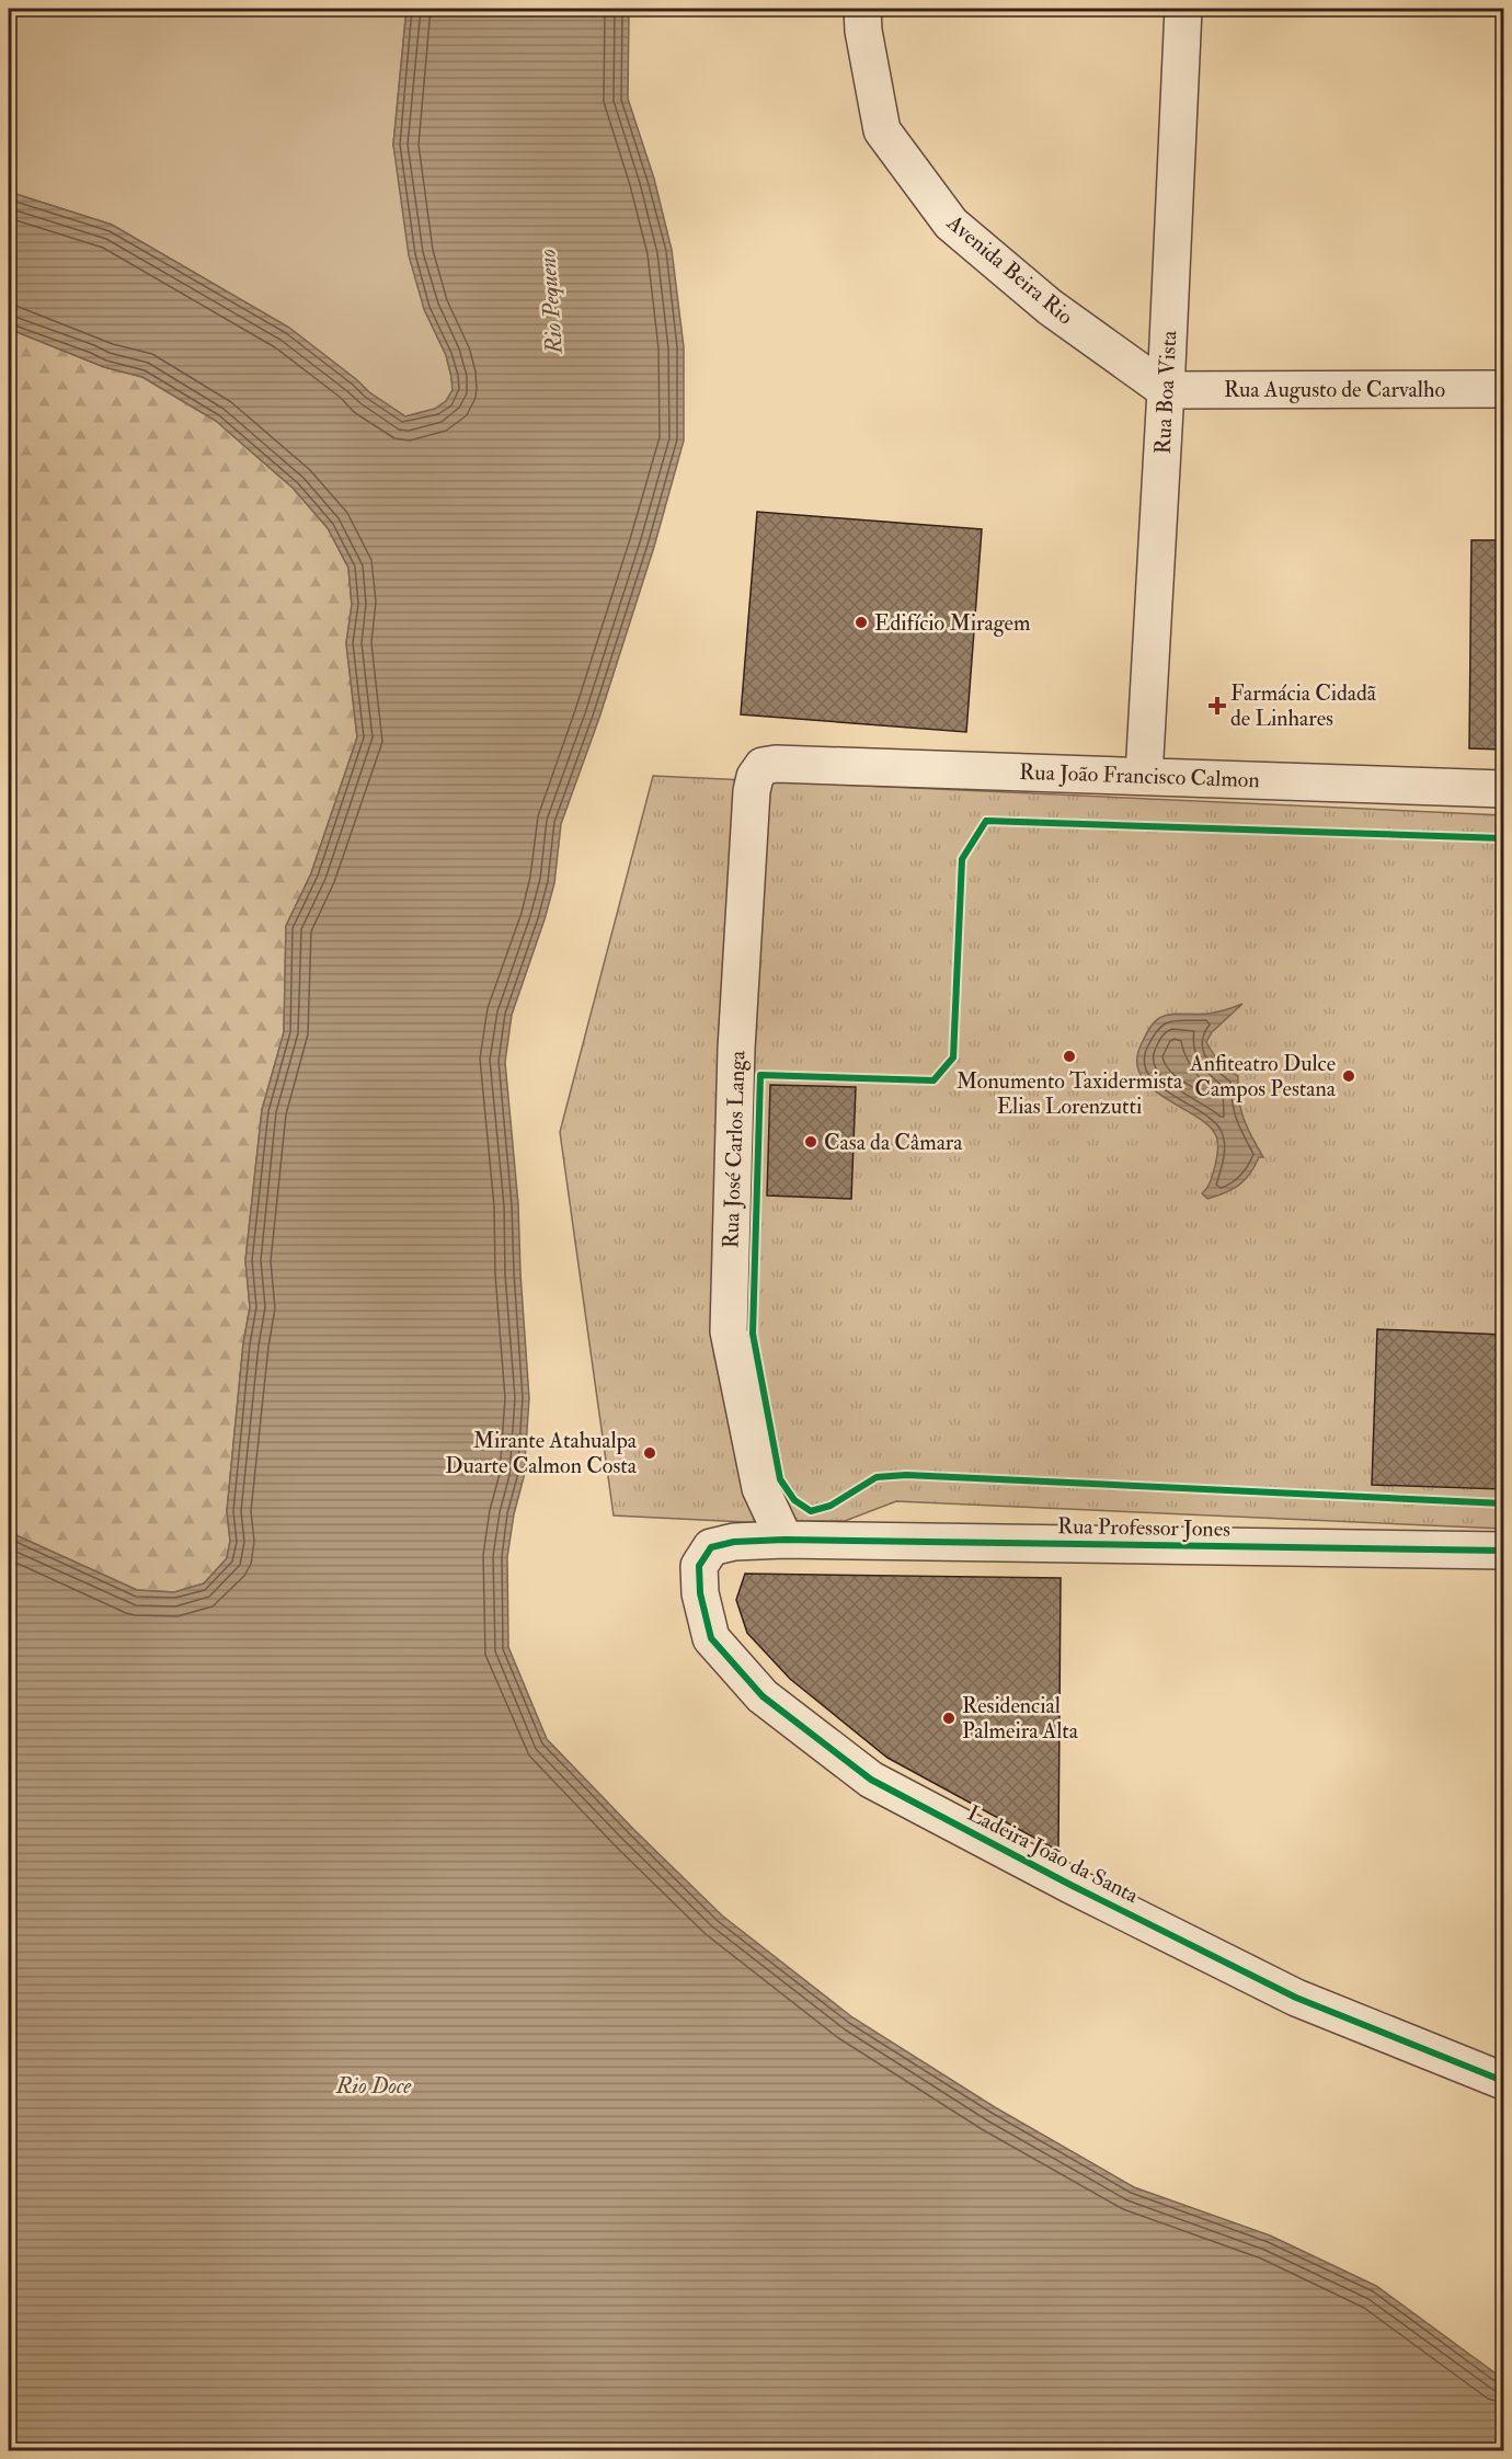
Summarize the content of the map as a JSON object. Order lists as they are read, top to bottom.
{
  "streets": {
    "street": [
      "Avenida Beira Rio",
      "Rua Augusto de Carvalho",
      "Rua Boa Vista",
      "Rua João Francisco Calmon",
      "Rua José Carlos Langa",
      "Rua Professor Jones",
      "Ladeira João da Santa"
    ]
  },
  "crossings": [
    ["Avenida Beira Rio", "Rua Augusto de Carvalho"],
    ["Avenida Beira Rio", "Rua Boa Vista"],
    ["Rua Augusto de Carvalho", "Rua Boa Vista"],
    ["Rua Boa Vista", "Rua João Francisco Calmon"],
    ["Rua João Francisco Calmon", "Rua José Carlos Langa"],
    ["Rua José Carlos Langa", "Rua Professor Jones"],
    ["Rua Professor Jones", "Ladeira João da Santa"]
  ],
  "water": ["Rio Pequeno", "Rio Doce"],
  "places": {
    "other": [
      "Edifício Miragem",
      "Monumento Taxidermista Elias Lorenzutti",
      "Anfiteatro Dulce Campos Pestana",
      "Casa da Câmara",
      "Mirante Atahualpa Duarte Calmon Costa",
      "Residencial Palmeira Alta"
    ],
    "health": ["Farmácia Cidadã de Linhares"]
  }
}
